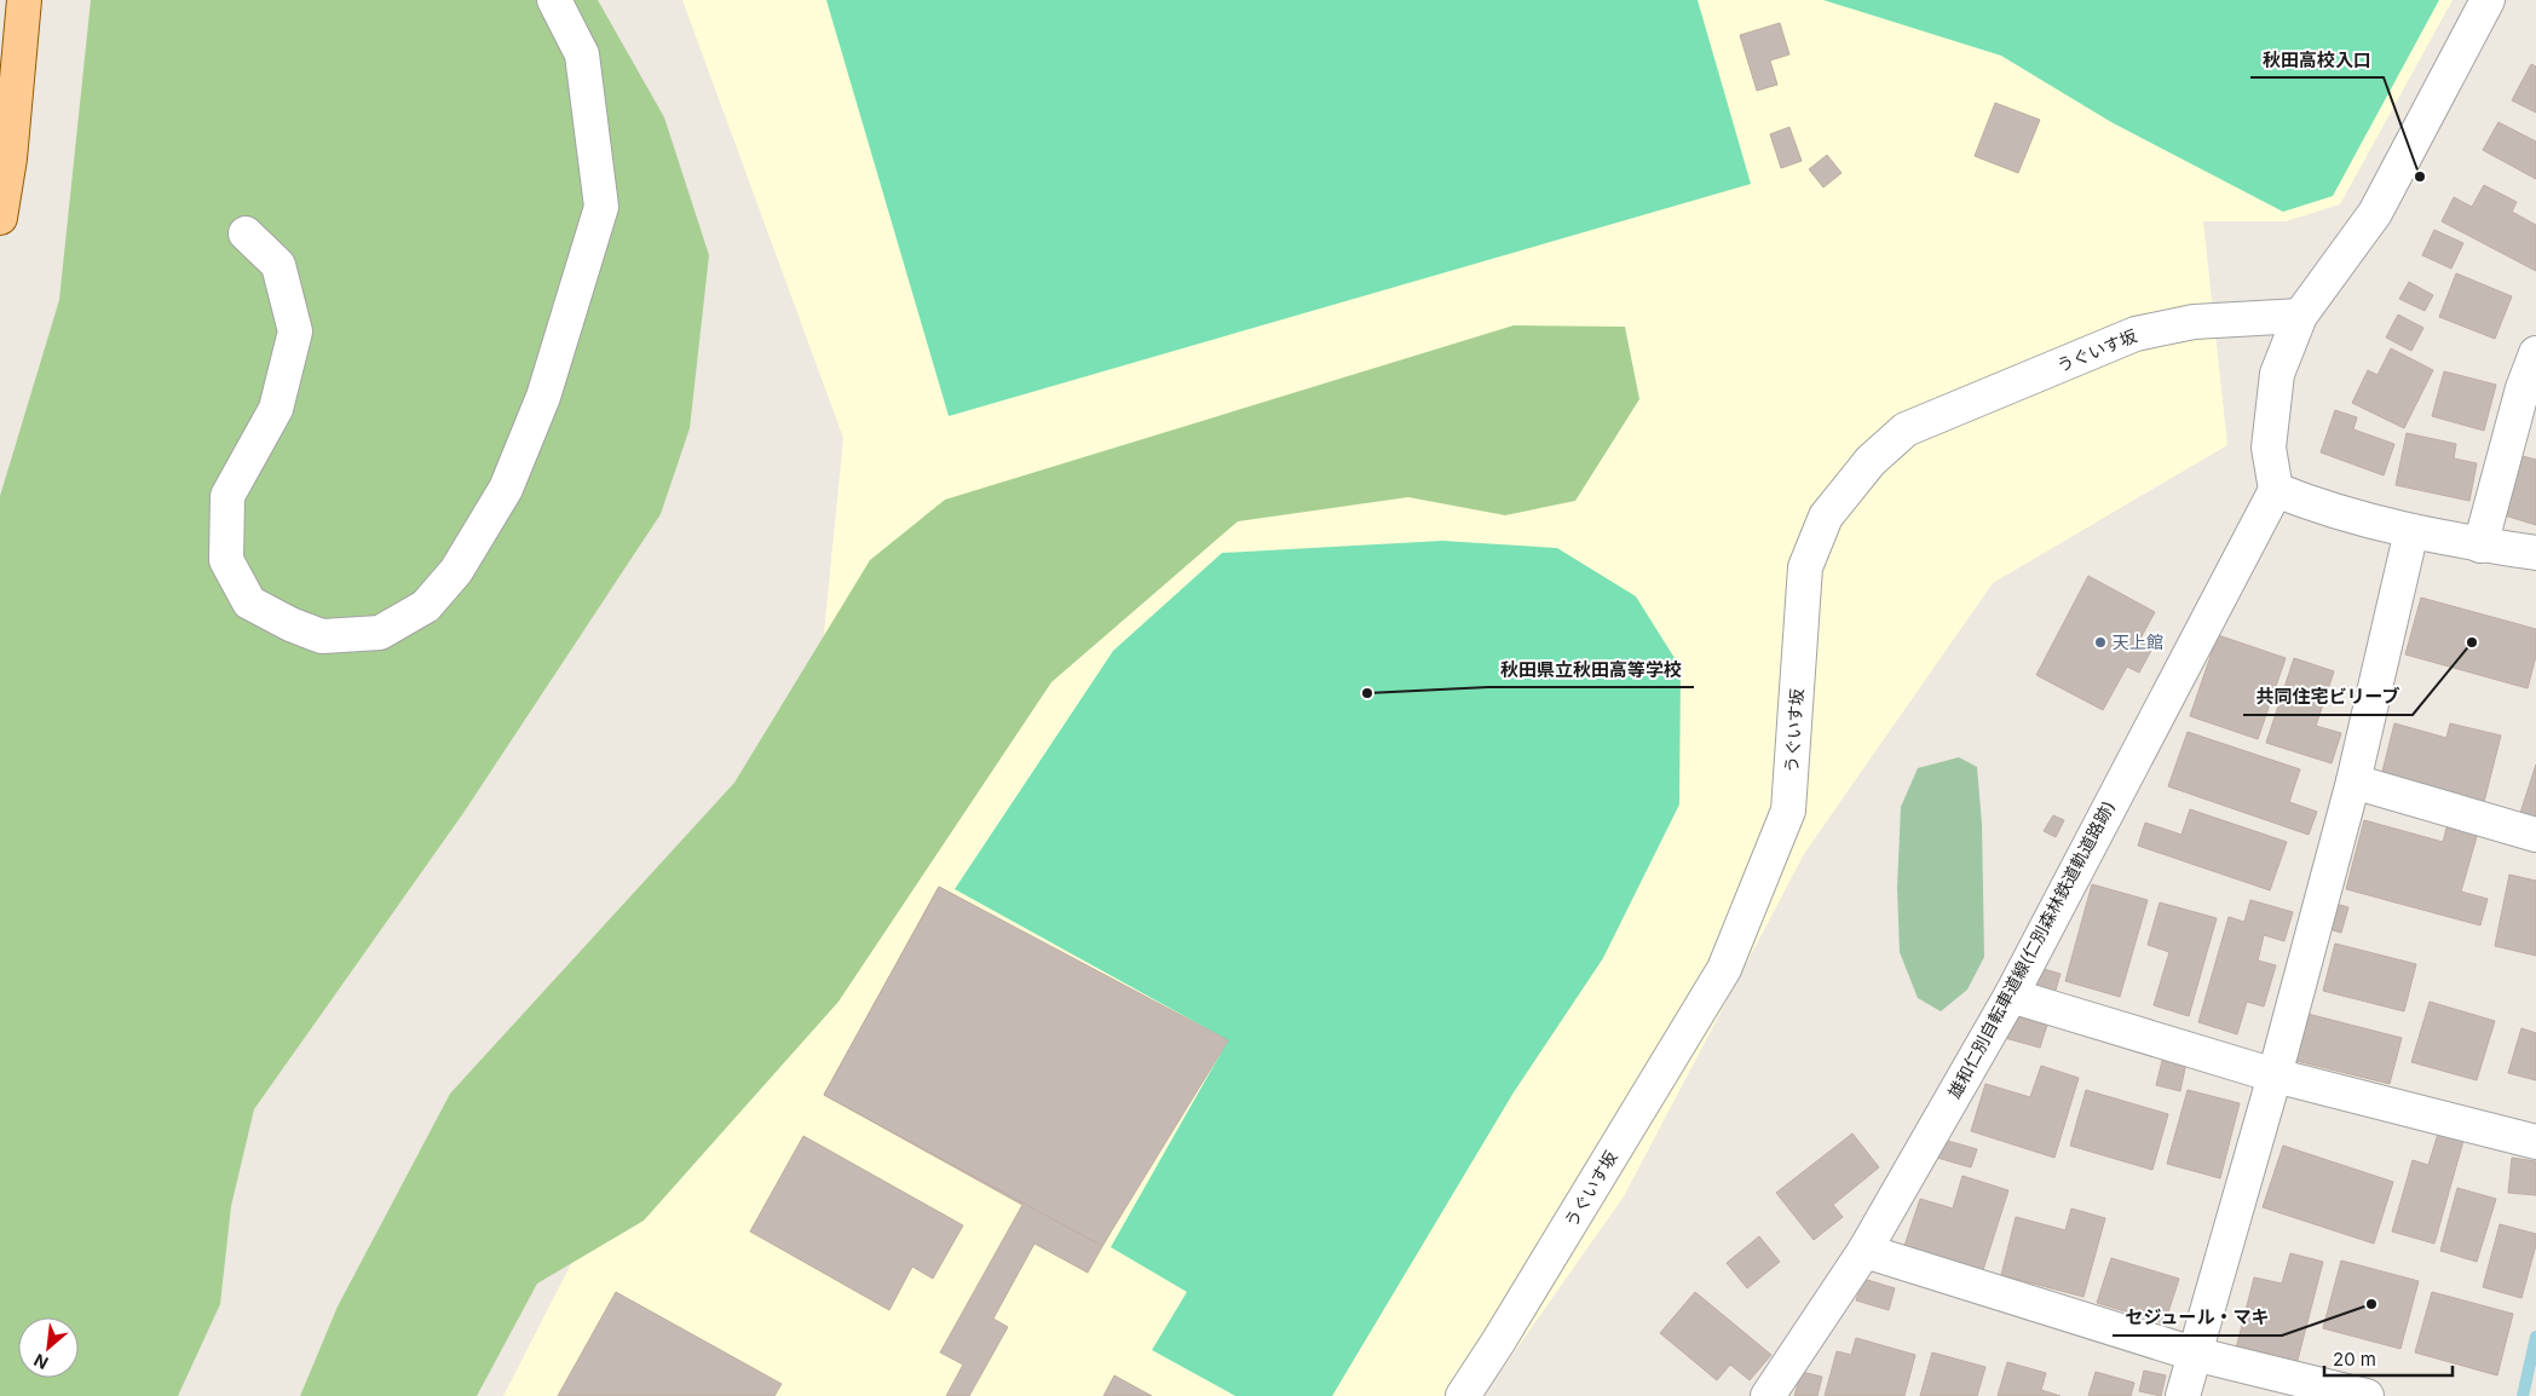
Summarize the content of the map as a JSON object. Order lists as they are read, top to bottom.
{
  "streets": {
    "street": ["うぐいす坂", "雄和仁別自転車道線(仁別森林鉄道軌道路跡)"]
  },
  "places": [
    "秋田高校入口",
    "天上館",
    "共同住宅ビリーブ",
    "秋田県立秋田高等学校",
    "セジュール・マキ"
  ],
  "scale_bar": "20 m",
  "north": "bottom left"
}
